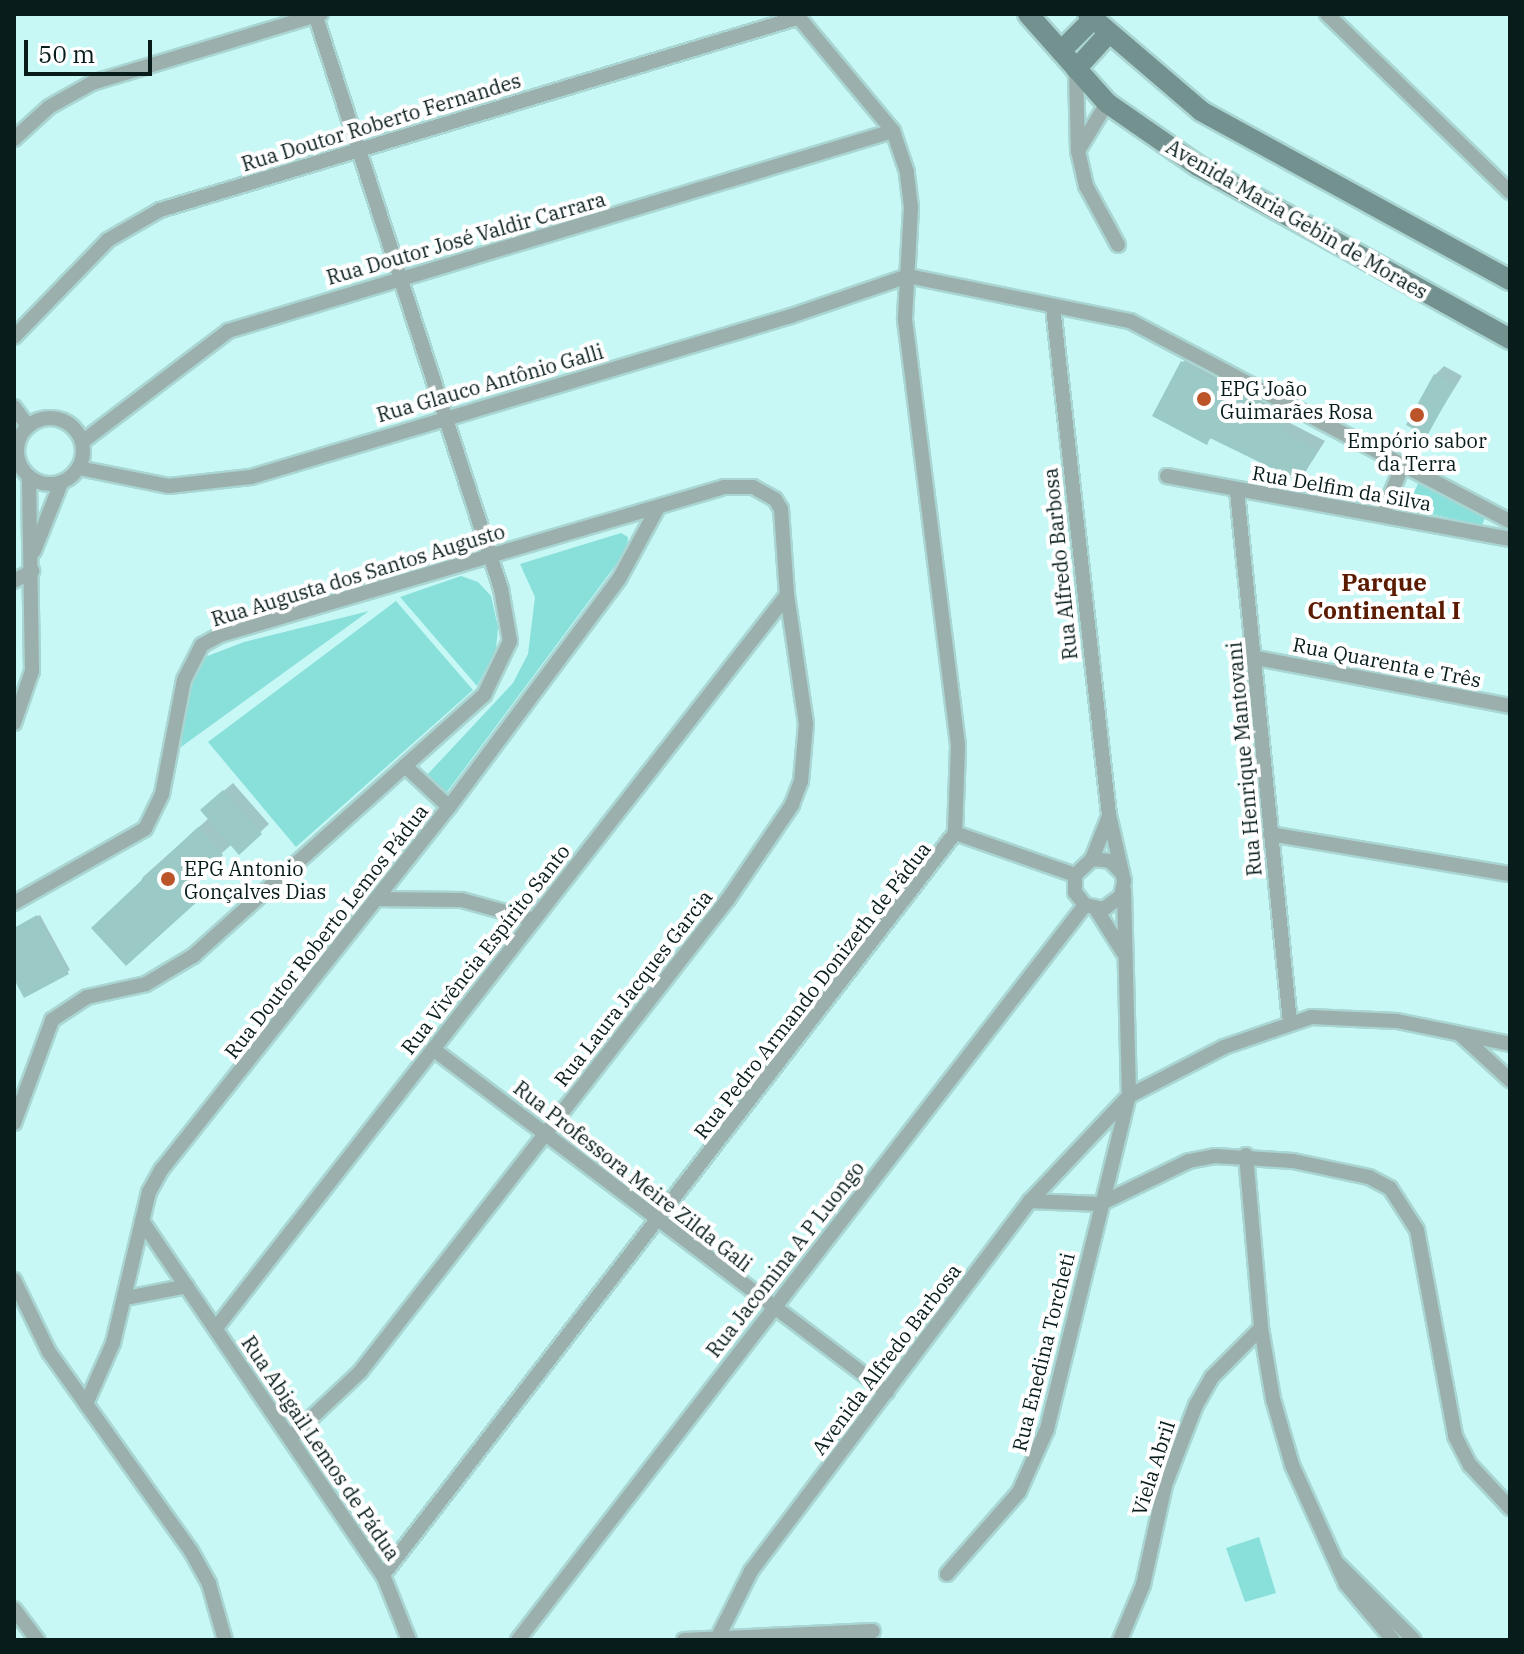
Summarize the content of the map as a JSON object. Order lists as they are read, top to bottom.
{
  "streets": {
    "main road": ["Avenida Maria Gebin de Moraes"],
    "street": [
      "Rua Doutor Roberto Fernandes",
      "Rua Doutor José Valdir Carrara",
      "Rua Glauco Antônio Galli",
      "Rua Delfim da Silva",
      "Rua Alfredo Barbosa",
      "Rua Augusta dos Santos Augusto",
      "Rua Quarenta e Três",
      "Rua Henrique Mantovani",
      "Rua Doutor Roberto Lemos Pádua",
      "Rua Vivência Espírito Santo",
      "Rua Laura Jacques Garcia",
      "Rua Pedro Armando Donizeth de Pádua",
      "Rua Professora Meire Zilda Gali",
      "Rua Jacomina A P Luongo",
      "Rua Enedina Torcheti",
      "Avenida Alfredo Barbosa",
      "Rua Abigail Lemos de Pádua",
      "Viela Abril"
    ]
  },
  "crossings": [
    ["Rua Doutor José Valdir Carrara", "Rua Glauco Antônio Galli"],
    ["Rua Glauco Antônio Galli", "Rua Pedro Armando Donizeth de Pádua"],
    ["Rua Delfim da Silva", "Rua Henrique Mantovani"],
    ["Rua Alfredo Barbosa", "Rua Jacomina A P Luongo"],
    ["Rua Augusta dos Santos Augusto", "Rua Doutor Roberto Lemos Pádua"],
    ["Rua Augusta dos Santos Augusto", "Rua Laura Jacques Garcia"],
    ["Rua Quarenta e Três", "Rua Henrique Mantovani"],
    ["Rua Henrique Mantovani", "Avenida Alfredo Barbosa"],
    ["Rua Doutor Roberto Lemos Pádua", "Rua Abigail Lemos de Pádua"],
    ["Rua Vivência Espírito Santo", "Rua Laura Jacques Garcia"],
    ["Rua Vivência Espírito Santo", "Rua Professora Meire Zilda Gali"],
    ["Rua Vivência Espírito Santo", "Rua Abigail Lemos de Pádua"],
    ["Rua Laura Jacques Garcia", "Rua Professora Meire Zilda Gali"],
    ["Rua Laura Jacques Garcia", "Rua Abigail Lemos de Pádua"],
    ["Rua Pedro Armando Donizeth de Pádua", "Rua Professora Meire Zilda Gali"],
    ["Rua Pedro Armando Donizeth de Pádua", "Rua Abigail Lemos de Pádua"],
    ["Rua Professora Meire Zilda Gali", "Rua Jacomina A P Luongo"],
    ["Rua Professora Meire Zilda Gali", "Avenida Alfredo Barbosa"],
    ["Rua Enedina Torcheti", "Avenida Alfredo Barbosa"]
  ],
  "districts": ["Parque Continental I"],
  "places": ["EPG João Guimarães Rosa", "Empório sabor da Terra", "EPG Antonio Gonçalves Dias"],
  "scale_bar": "50 m"
}
